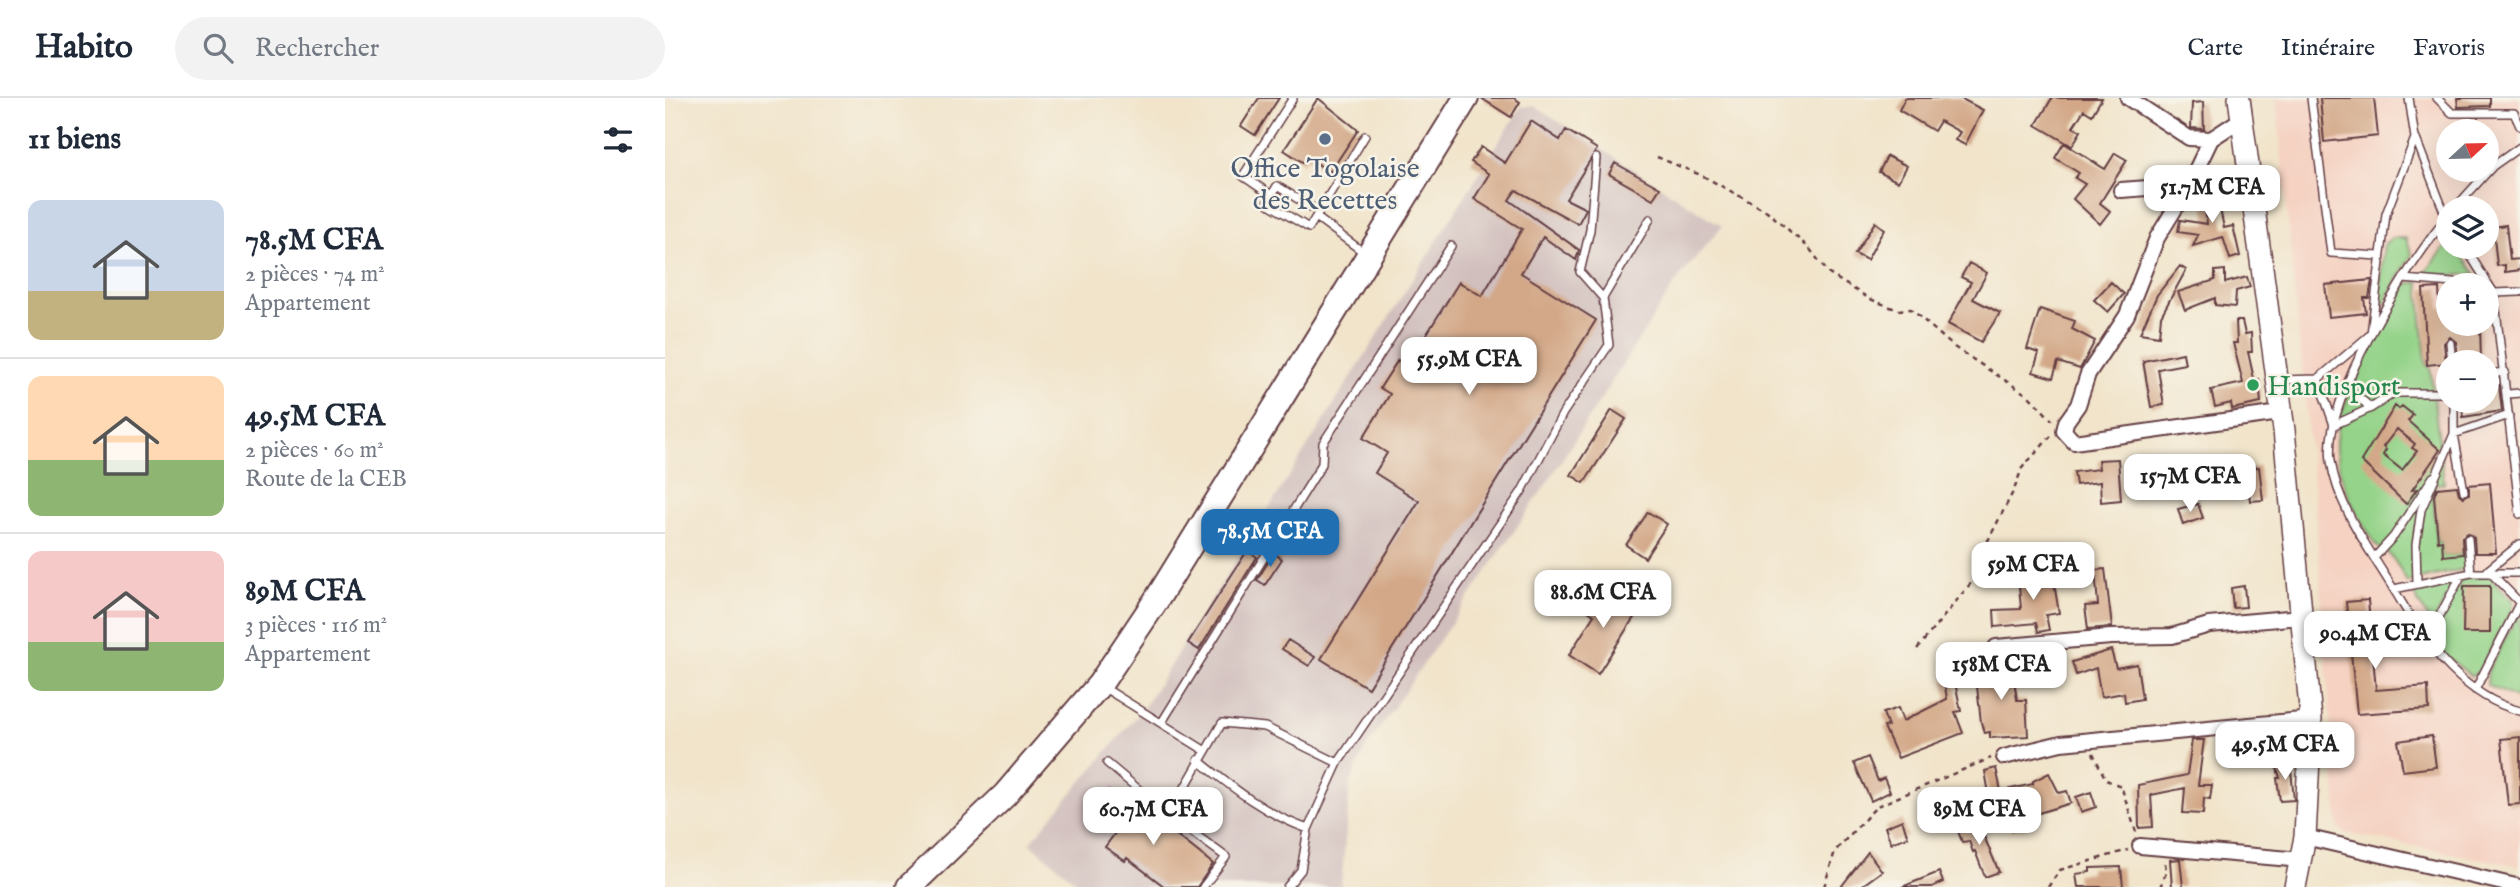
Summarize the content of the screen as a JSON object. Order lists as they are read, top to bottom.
{
  "places": ["Office Togolaise des Recettes", "Handisport"],
  "north": "right",
  "page": {
    "header": "Habito",
    "search": "Rechercher",
    "nav": ["Carte", "Itinéraire", "Favoris"],
    "heading": "11 biens",
    "map_buttons": ["+", "−"],
    "price": [
      "51.7M CFA",
      "55.9M CFA",
      "157M CFA",
      "78.5M CFA",
      "59M CFA",
      "88.6M CFA",
      "90.4M CFA",
      "158M CFA",
      "49.5M CFA",
      "60.7M CFA",
      "89M CFA"
    ],
    "list": [
      {
        "name": "78.5M CFA",
        "note": "2 pièces · 74 m² · Appartement"
      },
      {
        "name": "49.5M CFA",
        "note": "2 pièces · 60 m² · Route de la CEB"
      },
      {
        "name": "89M CFA",
        "note": "3 pièces · 116 m² · Appartement"
      }
    ]
  }
}
